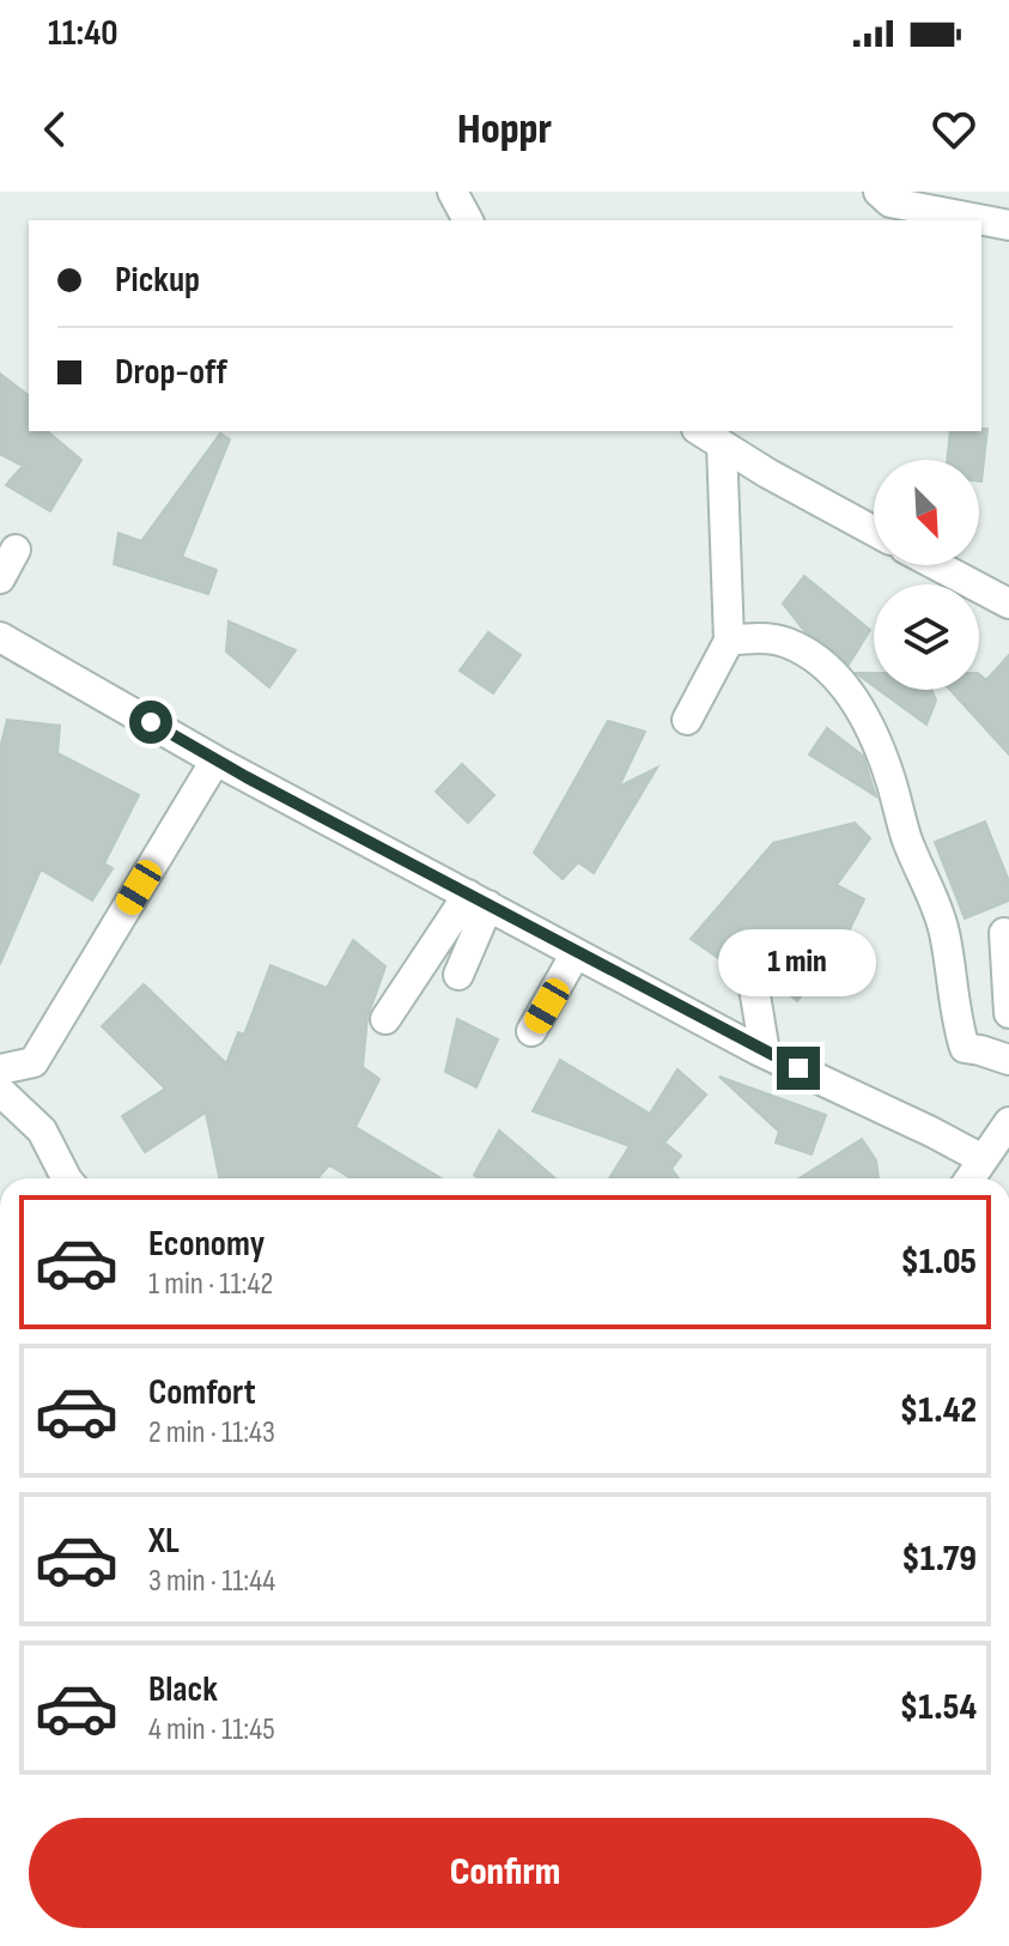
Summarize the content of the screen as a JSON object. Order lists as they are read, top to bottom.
{
  "north": "bottom right",
  "page": {
    "status": "11:40",
    "header": "Hoppr",
    "banner": ["Pickup", "Drop-off"],
    "bubble": "1 min",
    "list": [
      {
        "name": "Economy",
        "note": "1 min · 11:42",
        "value": "$1.05"
      },
      {
        "name": "Comfort",
        "note": "2 min · 11:43",
        "value": "$1.42"
      },
      {
        "name": "XL",
        "note": "3 min · 11:44",
        "value": "$1.79"
      },
      {
        "name": "Black",
        "note": "4 min · 11:45",
        "value": "$1.54"
      }
    ],
    "buttons": "Confirm"
  }
}
